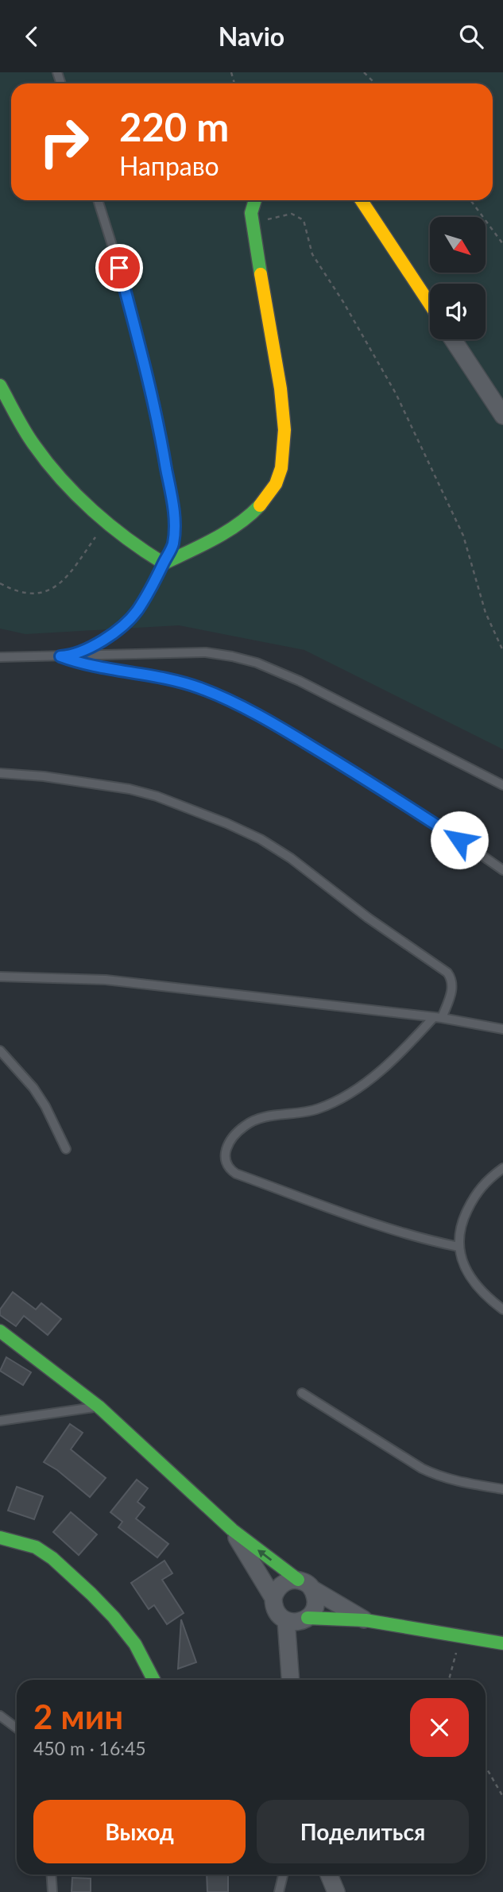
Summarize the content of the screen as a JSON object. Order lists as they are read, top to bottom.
{
  "north": "bottom right",
  "page": {
    "header": "Navio",
    "turn": ["220 m", "Направо"],
    "heading": ["2 мин", "450 m · 16:45"],
    "buttons": ["Выход", "Поделиться"]
  }
}
